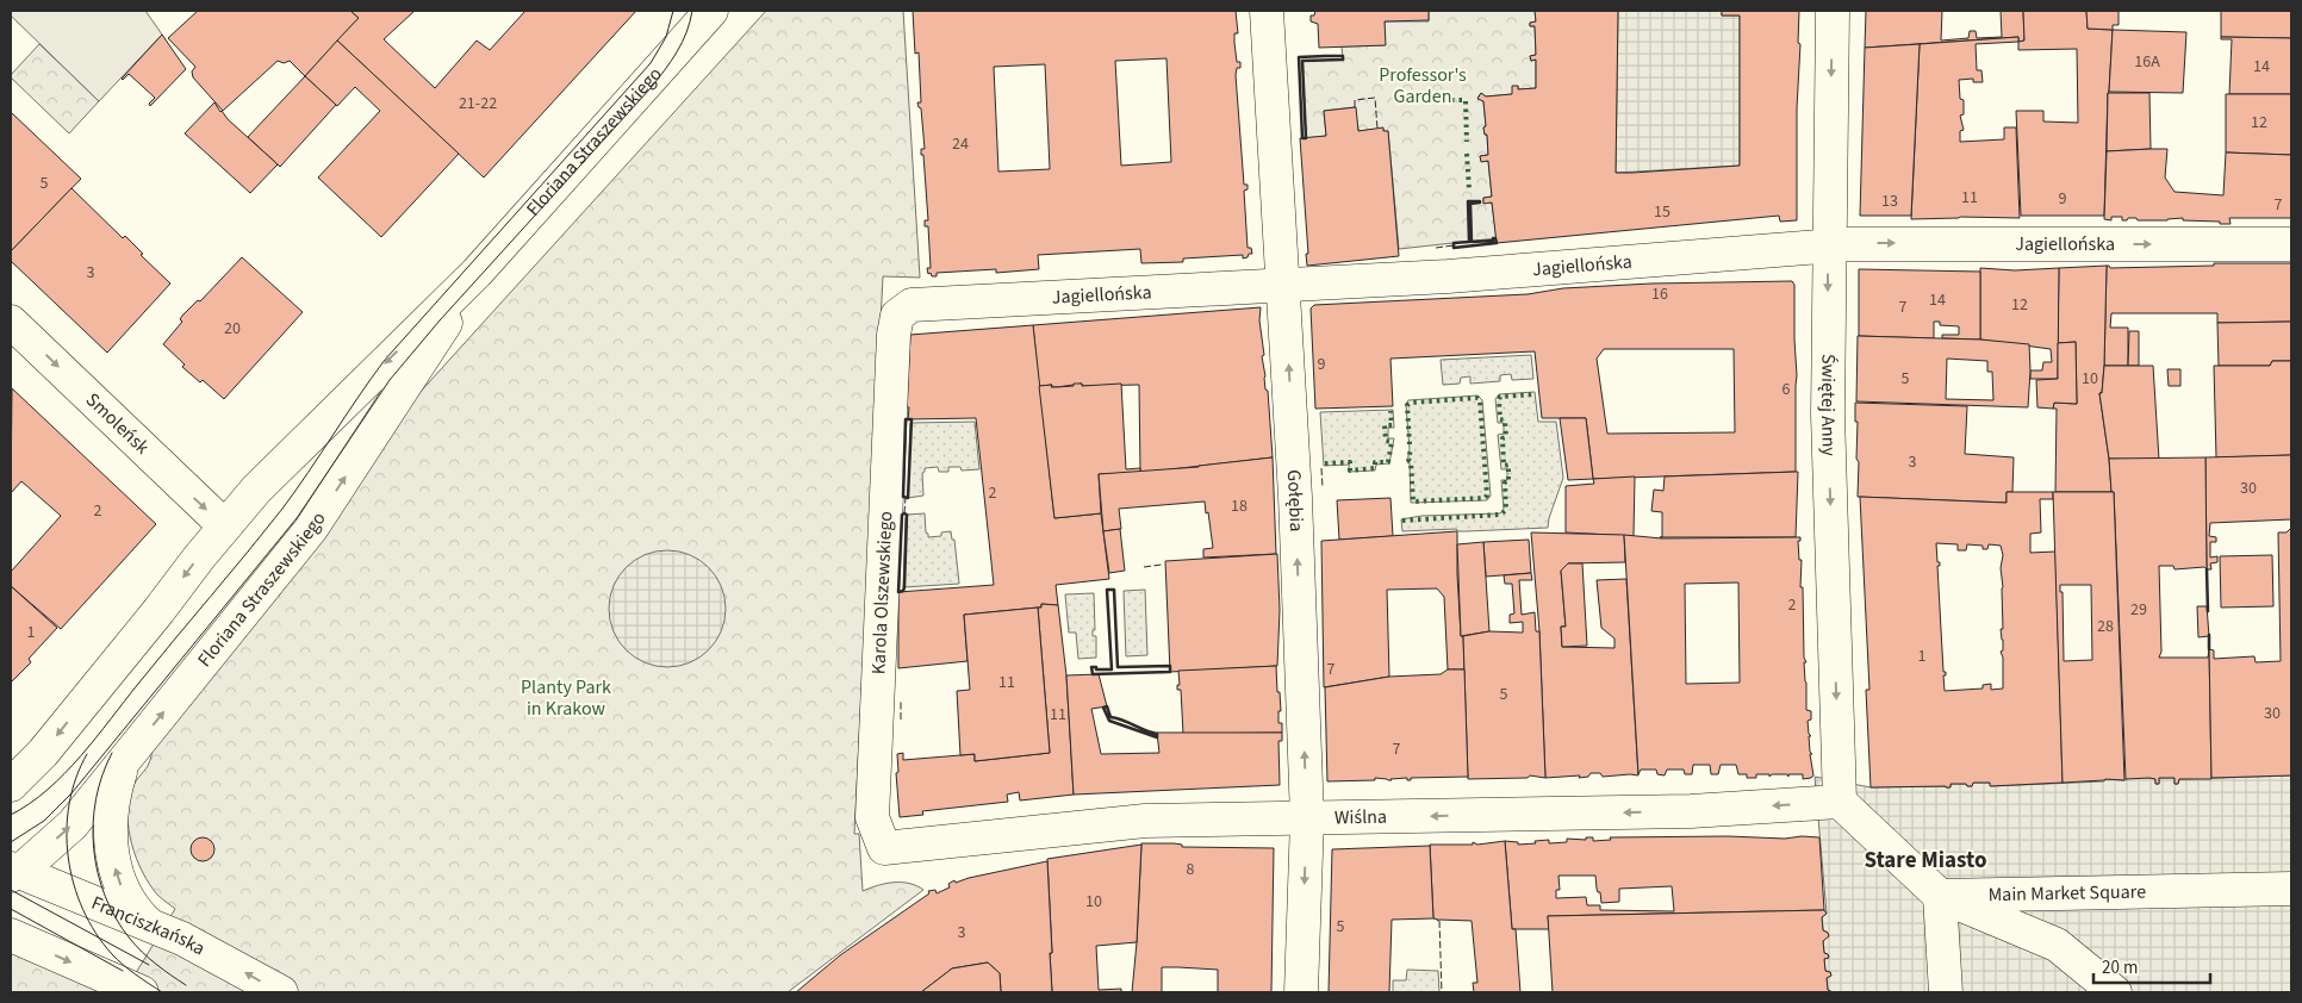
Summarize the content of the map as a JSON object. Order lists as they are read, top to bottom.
{
  "streets": {
    "street": [
      "Floriana Straszewskiego",
      "Jagiellońska",
      "Świętej Anny",
      "Smoleńsk",
      "Gołębia",
      "Karola Olszewskiego",
      "Wiślna",
      "Main Market Square",
      "Franciszkańska"
    ]
  },
  "crossings": [
    ["Floriana Straszewskiego", "Smoleńsk"],
    ["Floriana Straszewskiego", "Franciszkańska"],
    ["Jagiellońska", "Świętej Anny"],
    ["Jagiellońska", "Gołębia"],
    ["Jagiellońska", "Karola Olszewskiego"],
    ["Świętej Anny", "Wiślna"],
    ["Gołębia", "Wiślna"],
    ["Karola Olszewskiego", "Wiślna"]
  ],
  "one_way": [
    "Świętej Anny",
    "Smoleńsk",
    "Wiślna",
    "Franciszkańska"
  ],
  "districts": ["Stare Miasto"],
  "parks": ["Professor's Garden", "Planty Park in Krakow"],
  "house_numbers": [
    "16A",
    "14",
    "21-22",
    "12",
    "24",
    "5",
    "11",
    "9",
    "13",
    "7",
    "15",
    "3",
    "16",
    "14",
    "12",
    "7",
    "20",
    "9",
    "5",
    "10",
    "6",
    "3",
    "30",
    "2",
    "18",
    "2",
    "2",
    "29",
    "28",
    "1",
    "1",
    "7",
    "11",
    "5",
    "30",
    "11",
    "7",
    "8",
    "10",
    "5",
    "3"
  ],
  "scale_bar": "20 m"
}
